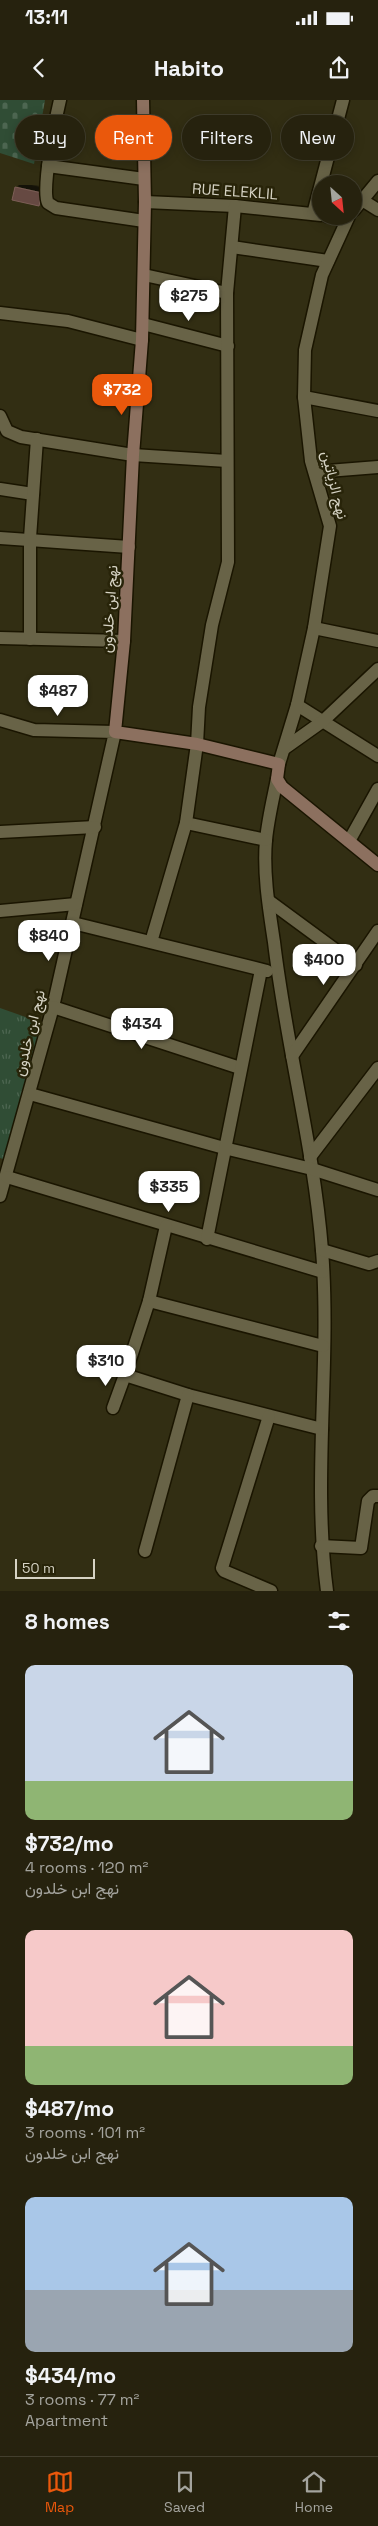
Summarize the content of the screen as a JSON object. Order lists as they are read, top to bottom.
{
  "streets": {
    "street": ["RUE ELEKLIL", "نهج الزياتين", "نهج ابن خلدون"]
  },
  "crossings": [
    ["RUE ELEKLIL", "نهج ابن خلدون"]
  ],
  "scale_bar": "50 m",
  "north": "bottom right",
  "page": {
    "status": "13:11",
    "header": "Habito",
    "chip": [
      "Buy",
      "Rent",
      "Filters",
      "New"
    ],
    "price": [
      "$275",
      "$732",
      "$487",
      "$840",
      "$400",
      "$434",
      "$335",
      "$310"
    ],
    "scale": "50 m",
    "heading": "8 homes",
    "list": [
      {
        "name": "$732/mo",
        "note": "4 rooms · 120 m² · نهج ابن خلدون"
      },
      {
        "name": "$487/mo",
        "note": "3 rooms · 101 m² · نهج ابن خلدون"
      },
      {
        "name": "$434/mo",
        "note": "3 rooms · 77 m² · Apartment"
      }
    ],
    "tabs": ["Map", "Saved", "Home"]
  }
}
